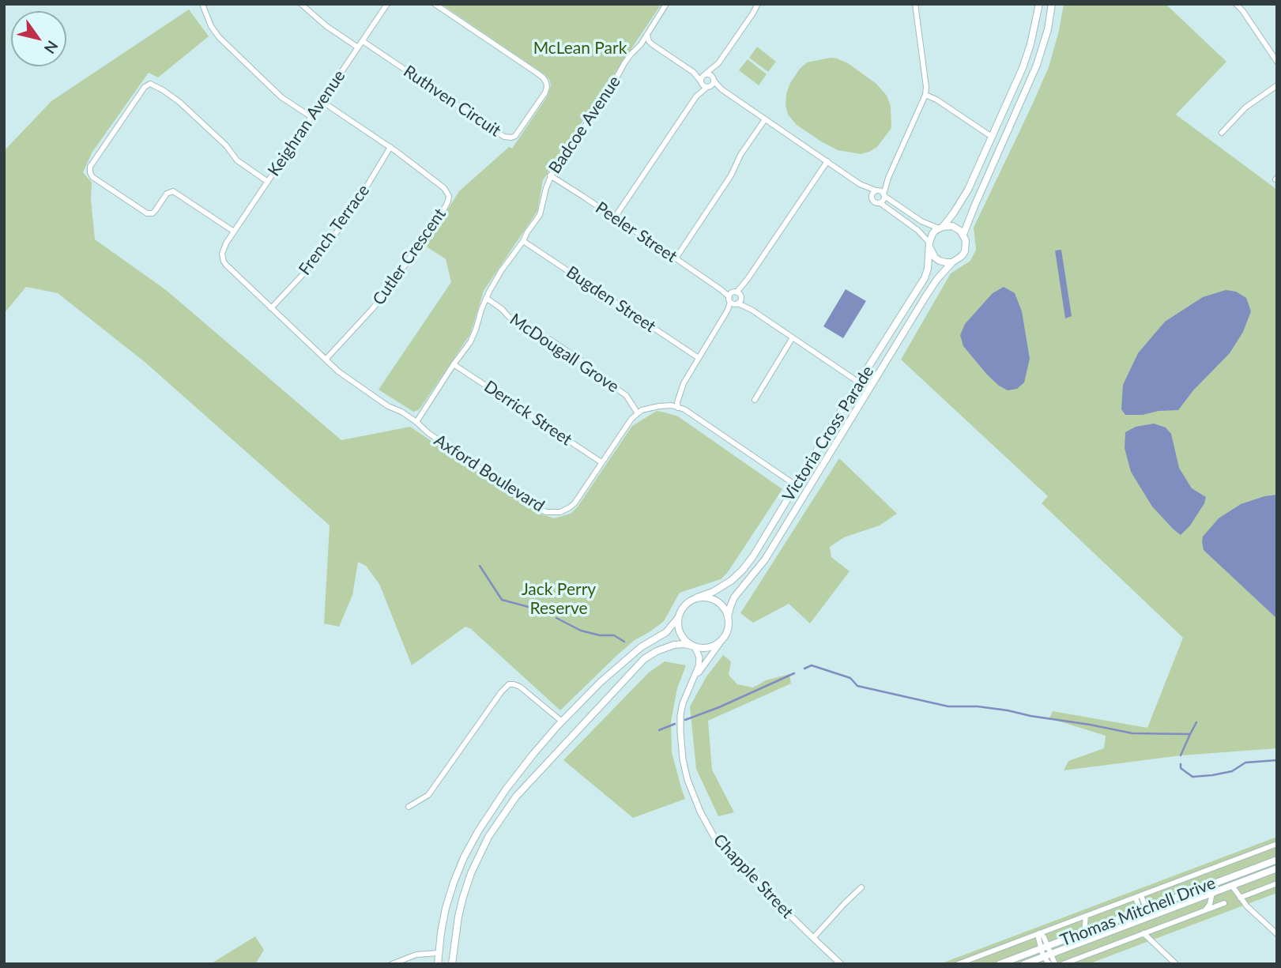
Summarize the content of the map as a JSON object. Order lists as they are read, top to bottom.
{
  "streets": {
    "main road": ["Victoria Cross Parade", "Thomas Mitchell Drive"],
    "street": [
      "Ruthven Circuit",
      "Keighran Avenue",
      "Badcoe Avenue",
      "French Terrace",
      "Peeler Street",
      "Cutler Crescent",
      "Bugden Street",
      "McDougall Grove",
      "Derrick Street",
      "Axford Boulevard",
      "Chapple Street"
    ]
  },
  "crossings": [
    ["Ruthven Circuit", "Keighran Avenue"],
    ["Keighran Avenue", "Cutler Crescent"],
    ["Keighran Avenue", "Axford Boulevard"],
    ["Badcoe Avenue", "Peeler Street"],
    ["Badcoe Avenue", "Bugden Street"],
    ["Badcoe Avenue", "McDougall Grove"],
    ["Badcoe Avenue", "Derrick Street"],
    ["Badcoe Avenue", "Axford Boulevard"],
    ["French Terrace", "Cutler Crescent"],
    ["French Terrace", "Axford Boulevard"],
    ["Peeler Street", "Victoria Cross Parade"],
    ["Cutler Crescent", "Axford Boulevard"],
    ["McDougall Grove", "Axford Boulevard"],
    ["Derrick Street", "Axford Boulevard"],
    ["Victoria Cross Parade", "Chapple Street"]
  ],
  "parks": ["McLean Park", "Jack Perry Reserve"],
  "north": "bottom right"
}
